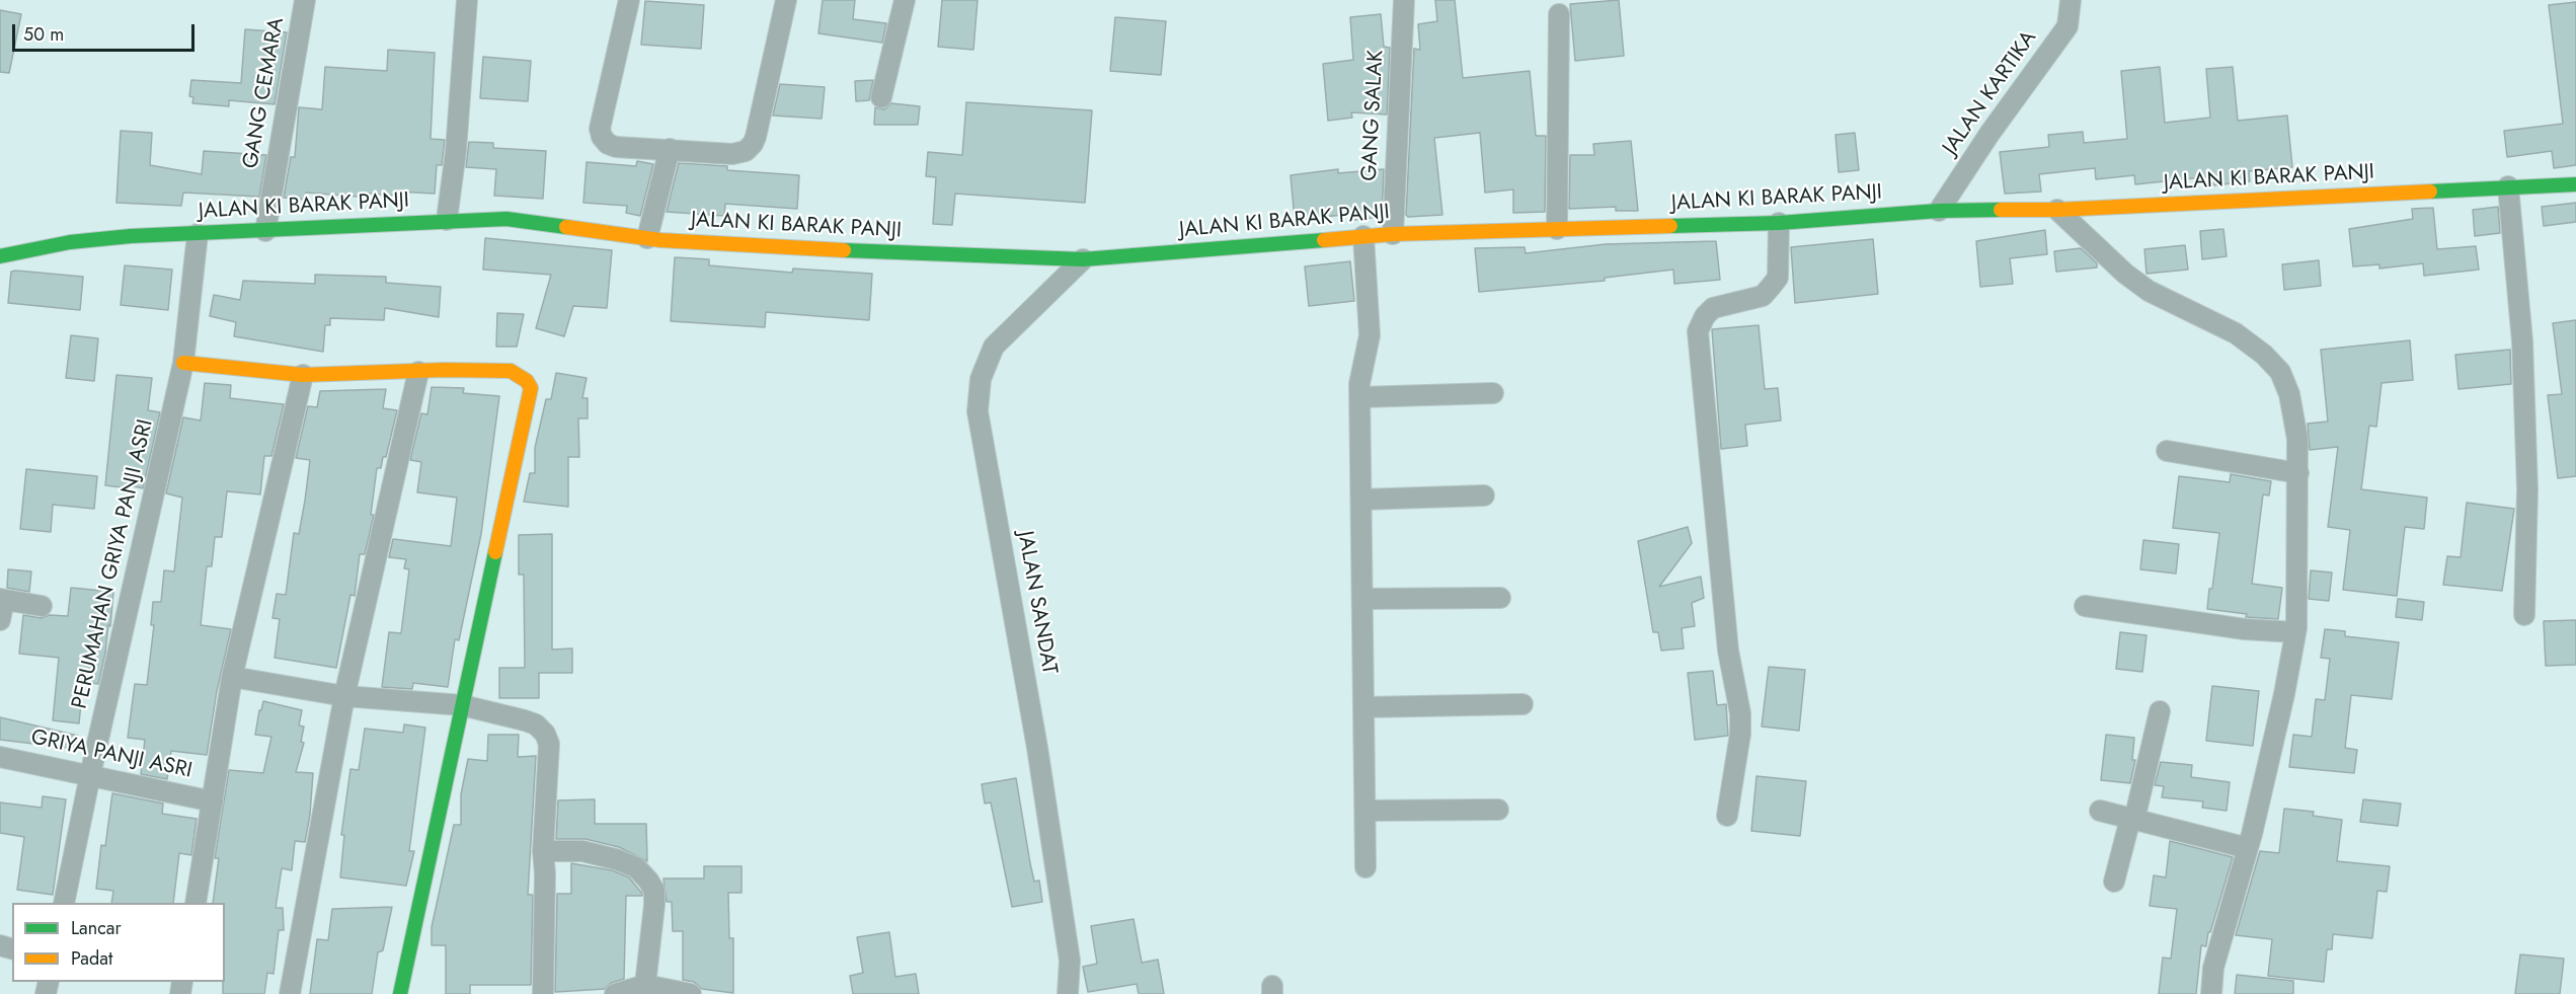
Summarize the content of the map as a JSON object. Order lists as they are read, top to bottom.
{
  "streets": {
    "street": [
      "GANG CEMARA",
      "JALAN KARTIKA",
      "GANG SALAK",
      "JALAN KI BARAK PANJI",
      "PERUMAHAN GRIYA PANJI ASRI",
      "JALAN SANDAT",
      "GRIYA PANJI ASRI"
    ]
  },
  "crossings": [
    ["GANG CEMARA", "JALAN KI BARAK PANJI"],
    ["JALAN KARTIKA", "JALAN KI BARAK PANJI"],
    ["GANG SALAK", "JALAN KI BARAK PANJI"],
    ["JALAN KI BARAK PANJI", "PERUMAHAN GRIYA PANJI ASRI"],
    ["JALAN KI BARAK PANJI", "JALAN SANDAT"],
    ["PERUMAHAN GRIYA PANJI ASRI", "GRIYA PANJI ASRI"]
  ],
  "legend": ["Lancar", "Padat"],
  "scale_bar": "50 m"
}
